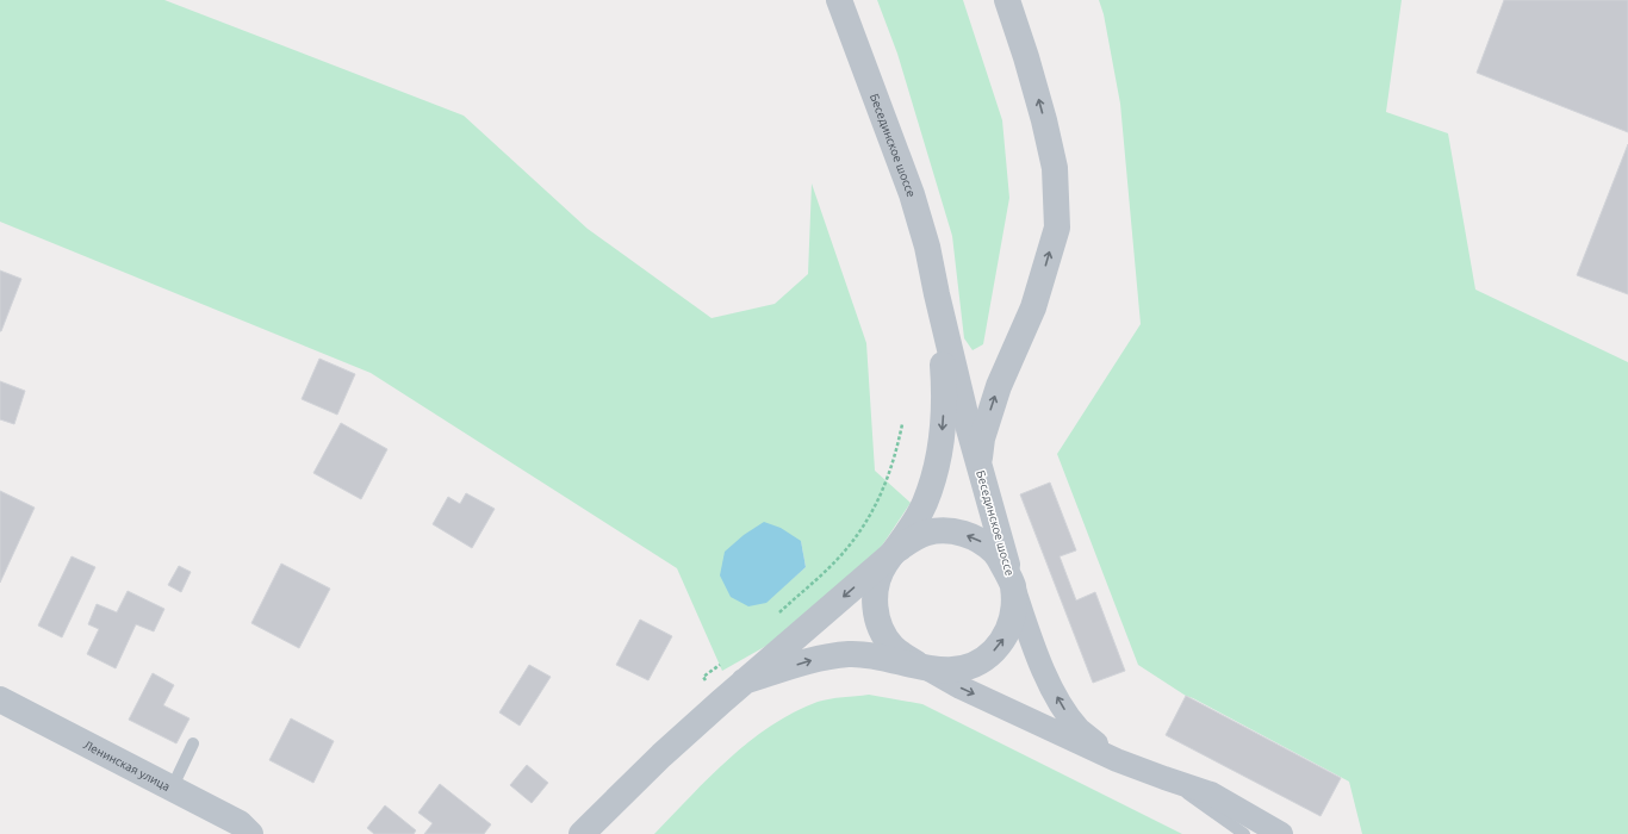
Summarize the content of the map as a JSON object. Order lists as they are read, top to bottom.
{
  "streets": {
    "street": ["Бесединское шоссе", "Ленинская улица"]
  }
}
